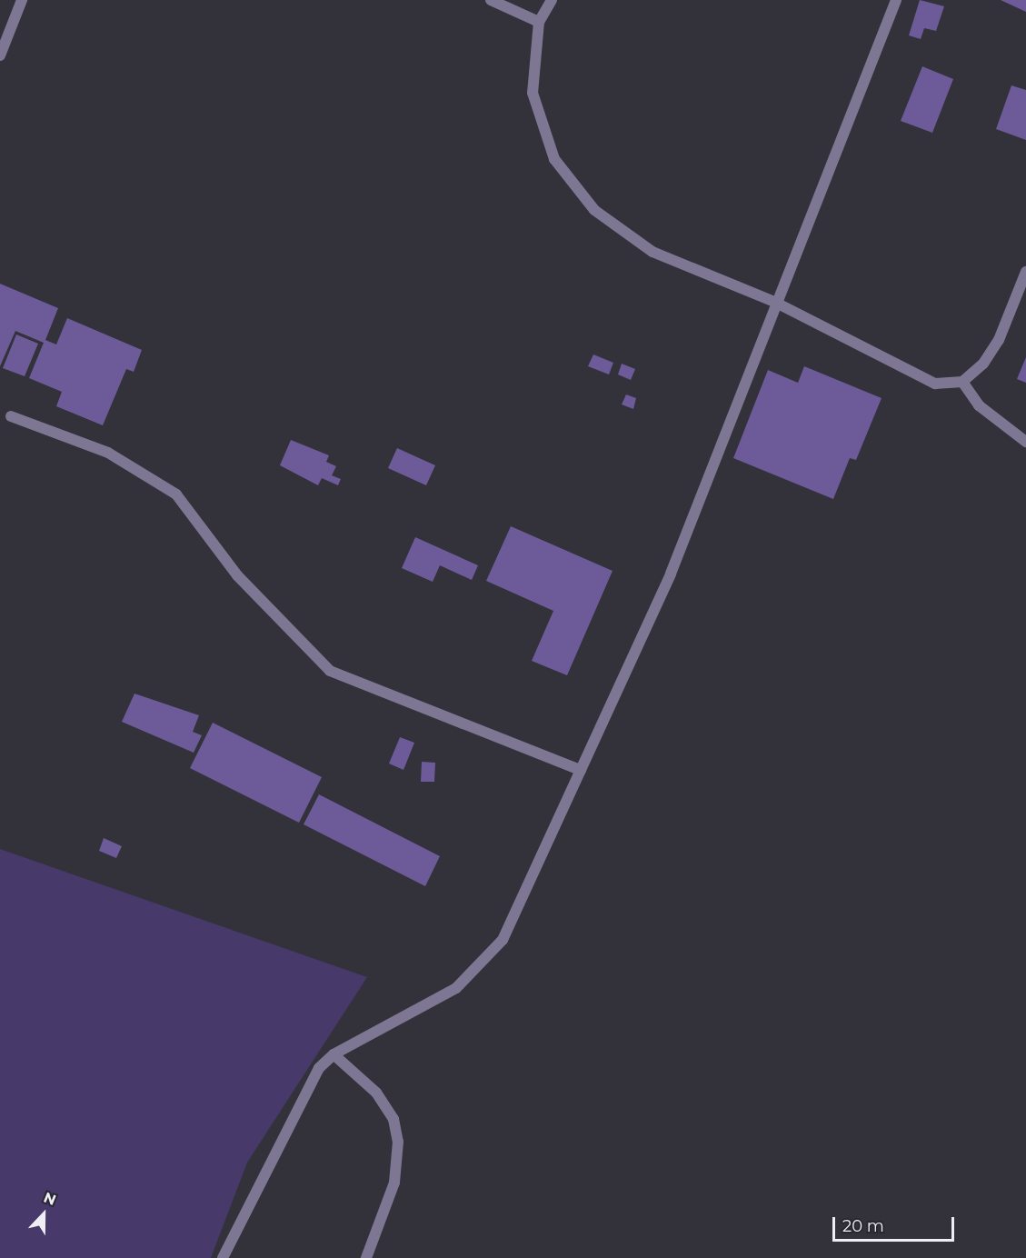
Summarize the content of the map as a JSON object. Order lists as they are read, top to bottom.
{
  "scale_bar": "20 m",
  "north": "top"
}
